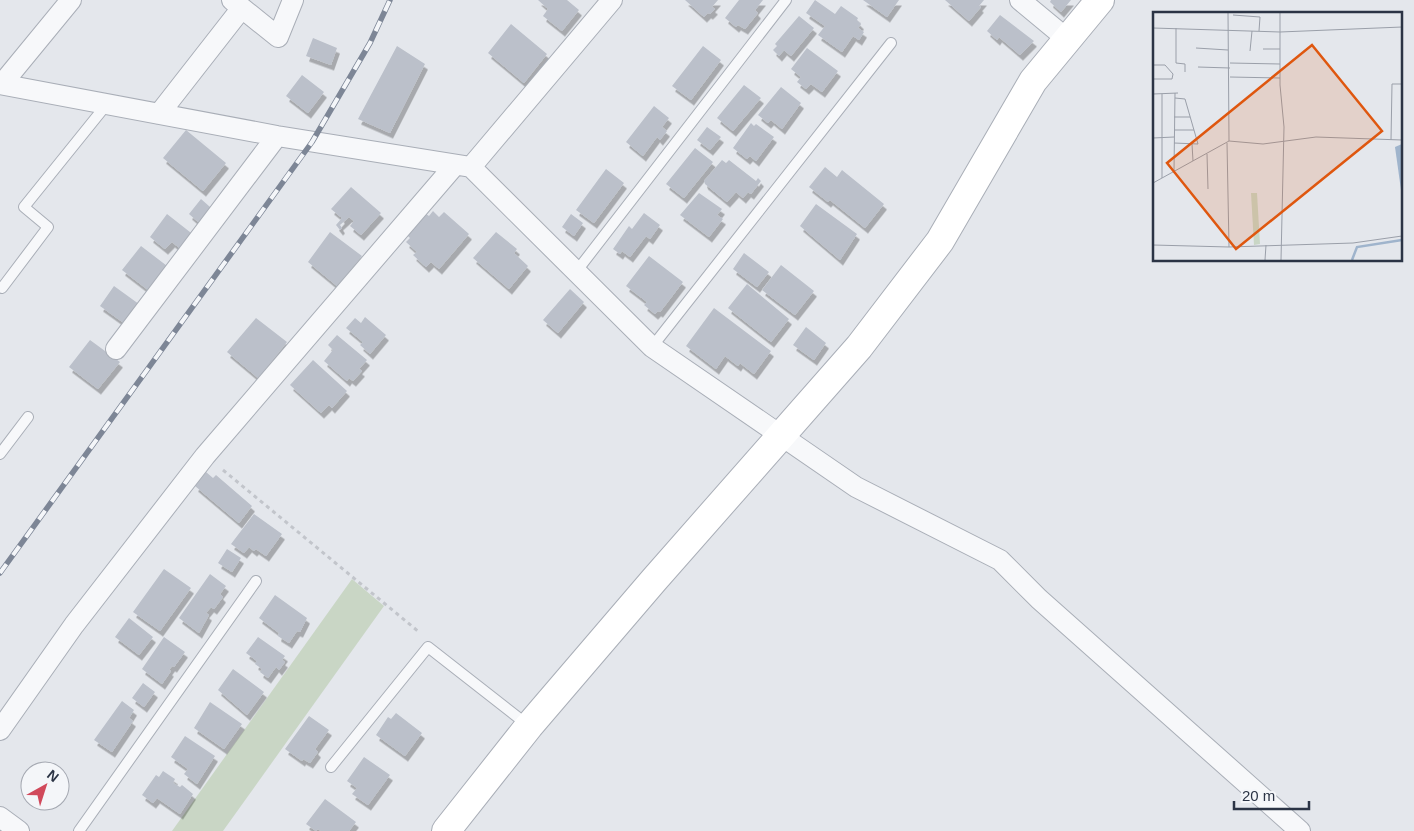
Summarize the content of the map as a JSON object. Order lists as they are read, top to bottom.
{
  "scale_bar": "20 m",
  "north": "top right"
}
